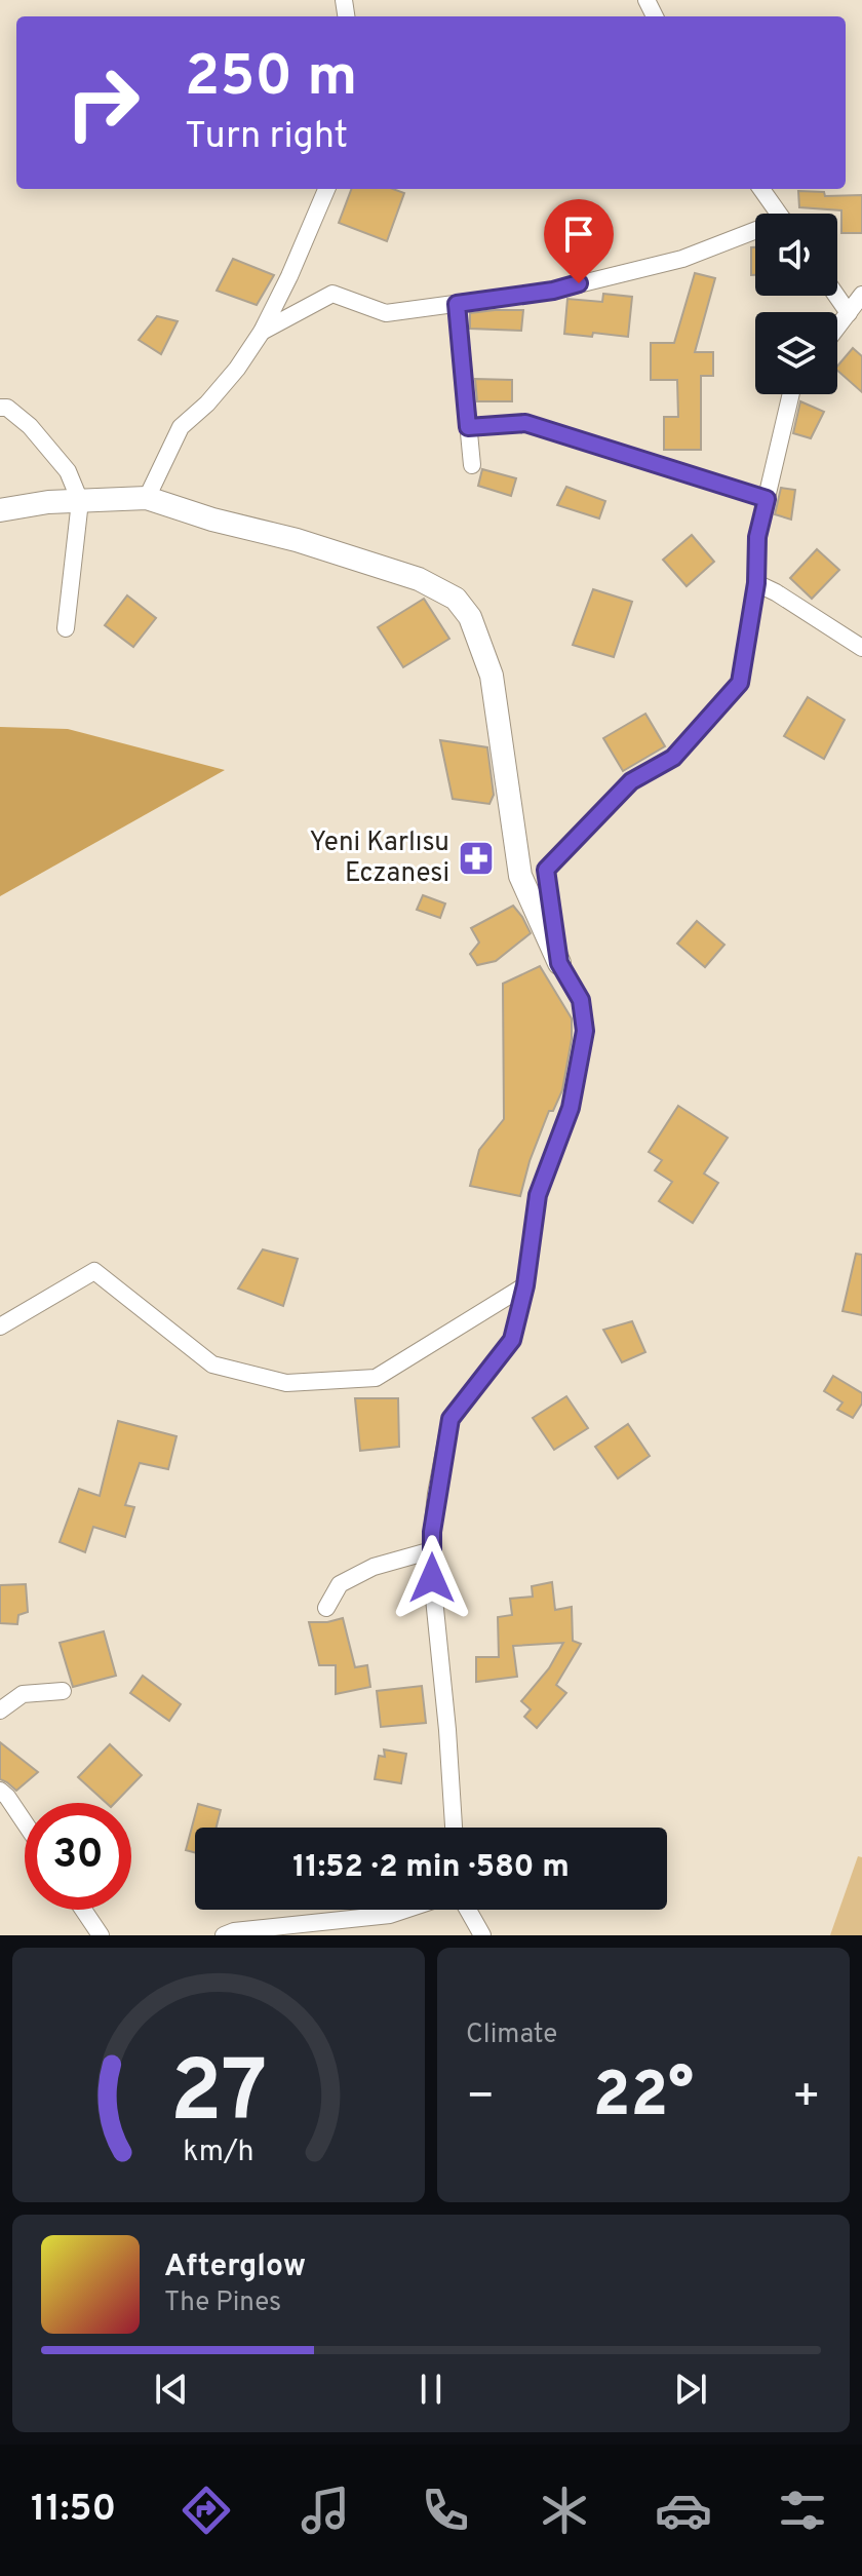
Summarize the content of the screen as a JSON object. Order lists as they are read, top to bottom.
{
  "places": {
    "pharmacy": ["Yeni Karlısu Eczanesi"]
  },
  "page": {
    "turn": ["250 m", "Turn right"],
    "limit": "30",
    "trip": "11:52 · 2 min · 580 m",
    "tile": "Climate",
    "heat": ["−", "22°", "+"],
    "song": ["Afterglow", "The Pines"],
    "tabs": "11:50",
    "gauge": ["27", "km/h"]
  }
}
